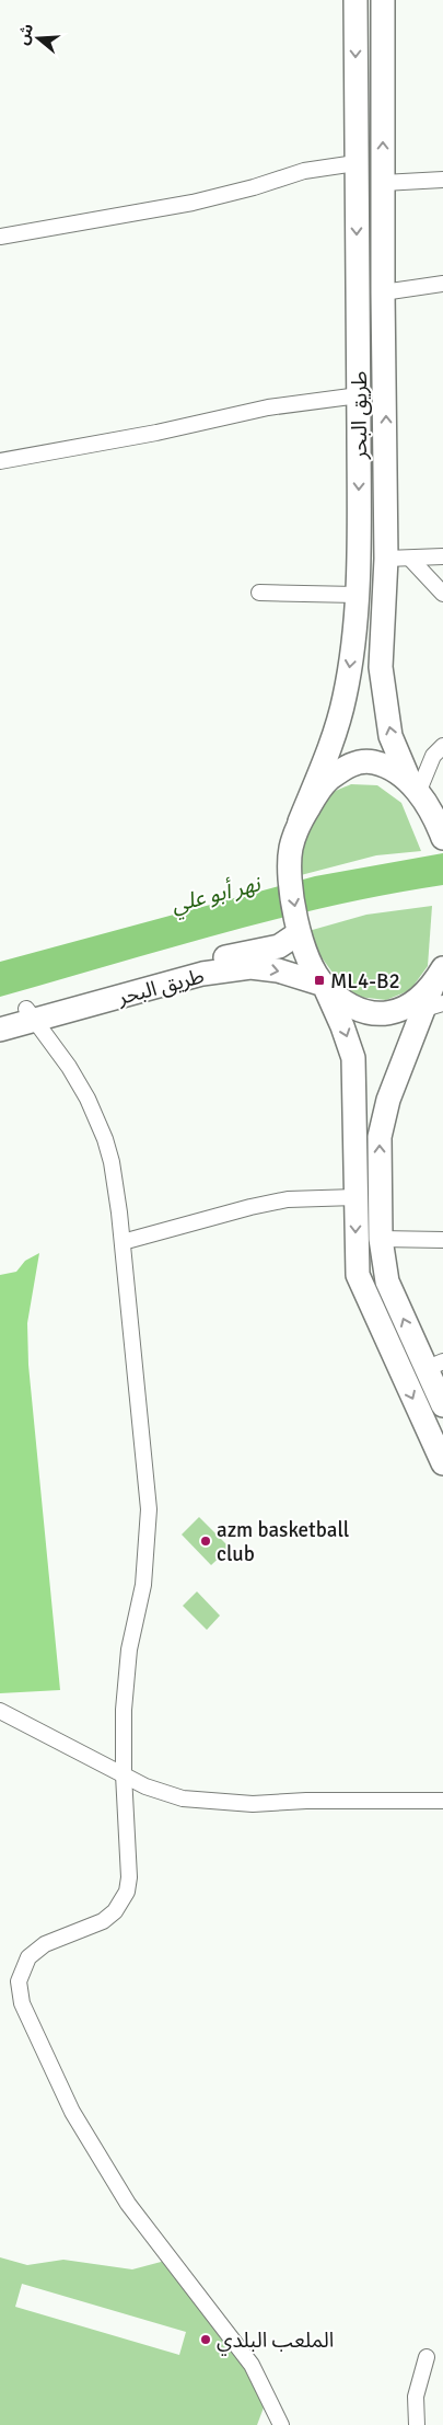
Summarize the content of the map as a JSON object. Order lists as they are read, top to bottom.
{
  "streets": {
    "highway": ["طريق البحر"]
  },
  "water": ["نهر أبو علي"],
  "places": {
    "transit": ["ML4-B2"],
    "other": ["azm basketball club", "الملعب البلدي"]
  },
  "north": "left"
}
